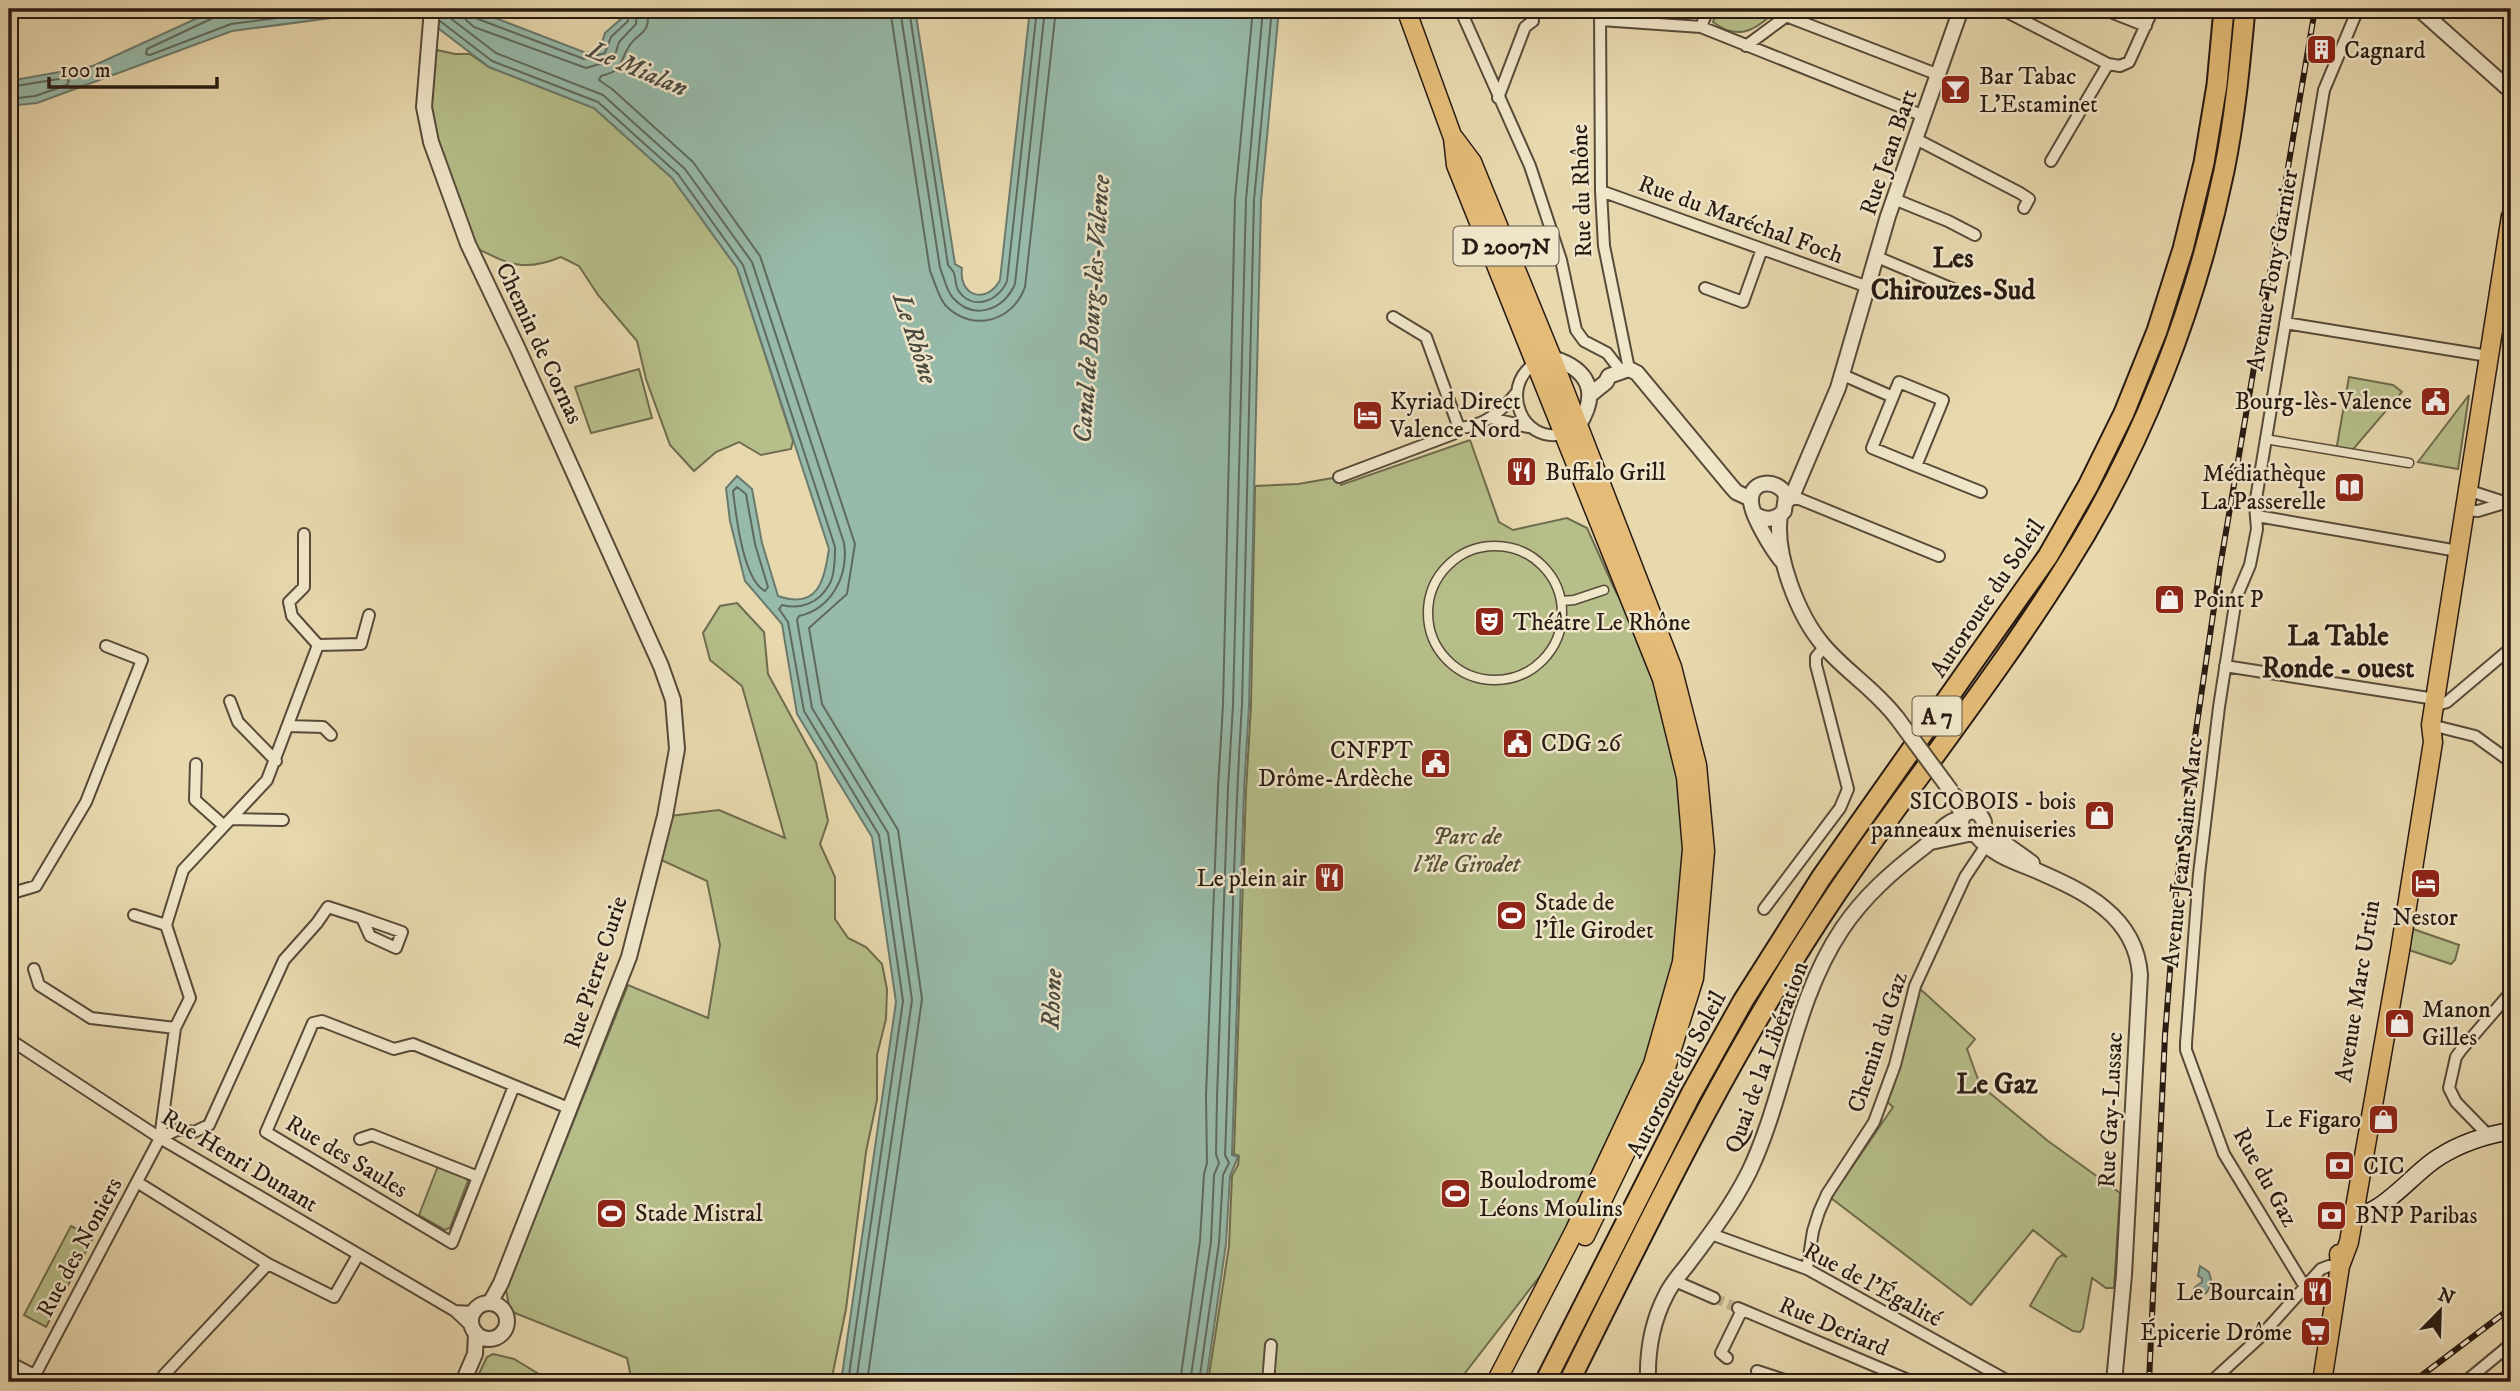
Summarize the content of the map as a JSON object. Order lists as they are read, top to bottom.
{
  "streets": {
    "highway": ["Autoroute du Soleil", "A 7"],
    "main road": ["D 2007N", "Avenue Marc Urtin"],
    "street": [
      "Rue Jean Bart",
      "Rue du Rhône",
      "Rue du Maréchal Foch",
      "Avenue Tony Garnier",
      "Chemin de Cornas",
      "Avenue Jean Saint-Marc",
      "Rue Pierre Curie",
      "Chemin du Gaz",
      "Quai de la Libération",
      "Rue Gay-Lussac",
      "Rue des Saules",
      "Rue Henri Dunant",
      "Rue du Gaz",
      "Rue des Noniers",
      "Rue de l'Égalité",
      "Rue Deriard"
    ]
  },
  "crossings": [
    ["Rue Jean Bart", "Rue du Maréchal Foch"],
    ["Rue du Rhône", "Rue du Maréchal Foch"],
    ["Avenue Tony Garnier", "Avenue Jean Saint-Marc"],
    ["Chemin de Cornas", "Rue Pierre Curie"],
    ["Avenue Jean Saint-Marc", "Rue du Gaz"],
    ["Rue Pierre Curie", "Rue des Saules"],
    ["Rue Pierre Curie", "Rue Henri Dunant"],
    ["Chemin du Gaz", "Rue Gay-Lussac"],
    ["Chemin du Gaz", "Rue de l'Égalité"],
    ["Quai de la Libération", "Rue Gay-Lussac"],
    ["Quai de la Libération", "Rue de l'Égalité"],
    ["Rue Henri Dunant", "Rue des Noniers"]
  ],
  "districts": ["Les Chirouzes-Sud", "La Table Ronde - ouest", "Le Gaz"],
  "water": [
    "Le Mialan",
    "Canal de Bourg-lès-Valence",
    "Le Rhône",
    "Rhone"
  ],
  "parks": ["Parc de l'île Girodet"],
  "places": {
    "building": ["Cagnard"],
    "bar": ["Bar Tabac L'Estaminet"],
    "public building": ["Bourg-lès-Valence", "CDG 26", "CNFPT Drôme-Ardèche"],
    "hotel": ["Kyriad Direct Valence Nord", "Nestor"],
    "restaurant": ["Buffalo Grill", "Le plein air", "Le Bourcain"],
    "library": ["Médiathèque La Passerelle"],
    "shop": [
      "Point P",
      "SICOBOIS - bois panneaux menuiseries",
      "Manon Gilles",
      "Le Figaro"
    ],
    "theatre": ["Théâtre Le Rhône"],
    "sports": ["Stade de l'Île Girodet", "Boulodrome Léons Moulins", "Stade Mistral"],
    "bank": ["CIC", "BNP Paribas"],
    "supermarket": ["Épicerie Drôme"]
  },
  "scale_bar": "100 m",
  "north": "top right"
}
